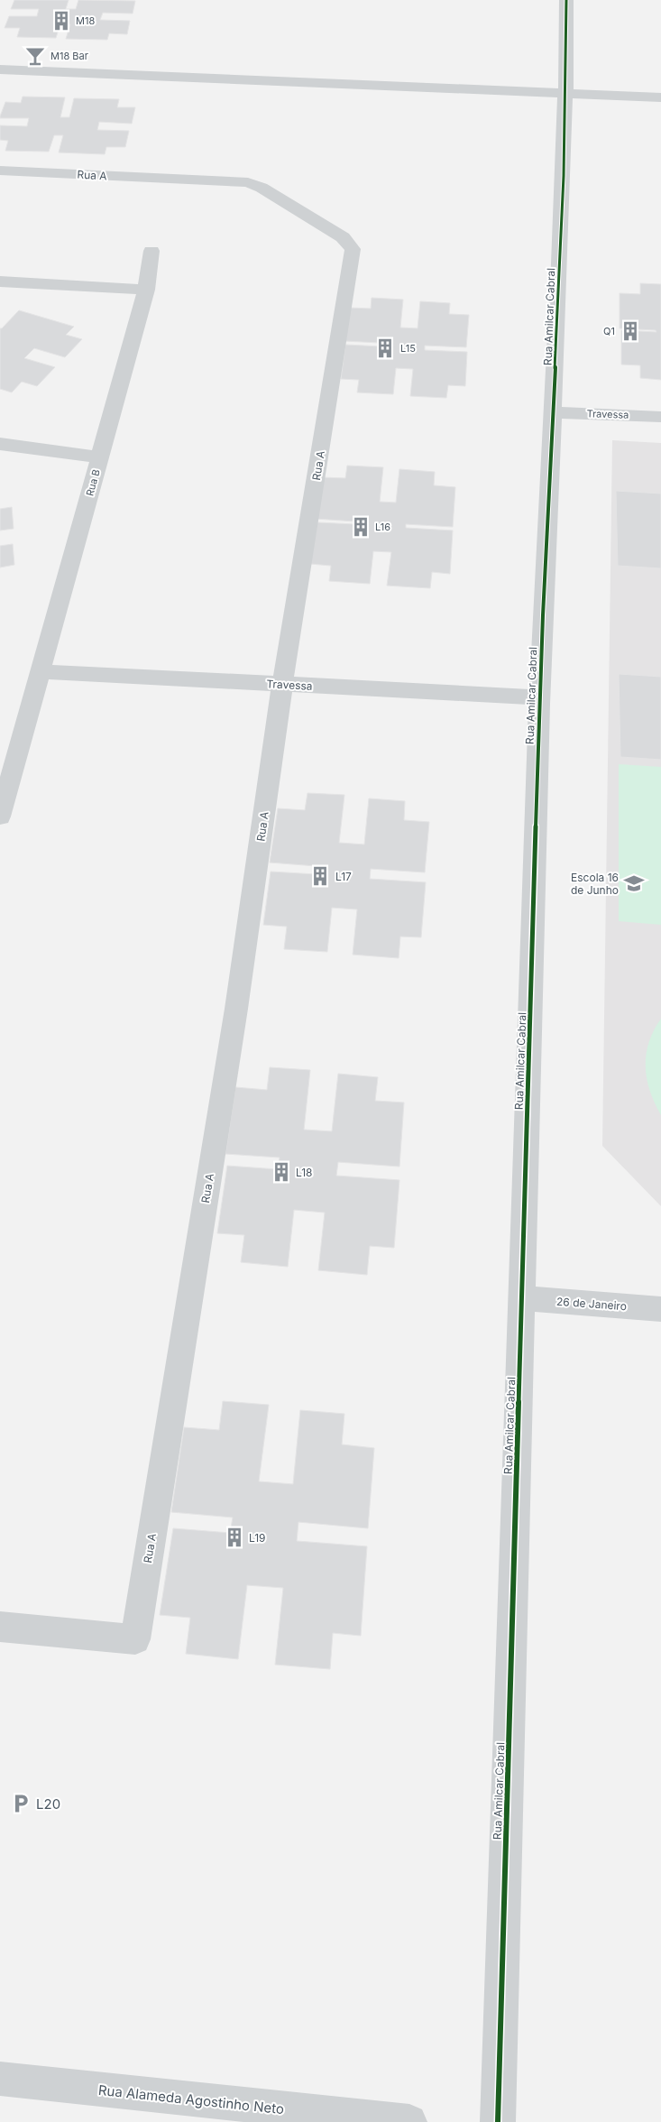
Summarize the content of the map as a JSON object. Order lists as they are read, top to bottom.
{
  "streets": {
    "street": [
      "Rua A",
      "Rua Amilcar Cabral",
      "Travessa",
      "Rua B",
      "26 de Janeiro",
      "Rua Alameda Agostinho Neto"
    ]
  },
  "crossings": [
    ["Rua A", "Travessa"],
    ["Rua Amilcar Cabral", "Travessa"],
    ["Rua Amilcar Cabral", "26 de Janeiro"],
    ["Travessa", "Rua B"]
  ],
  "places": {
    "building": [
      "M18",
      "Q1",
      "L15",
      "L16",
      "L17",
      "L18",
      "L19"
    ],
    "bar": ["M18 Bar"],
    "school or university": ["Escola 16 de Junho"],
    "parking": ["L20"]
  }
}
